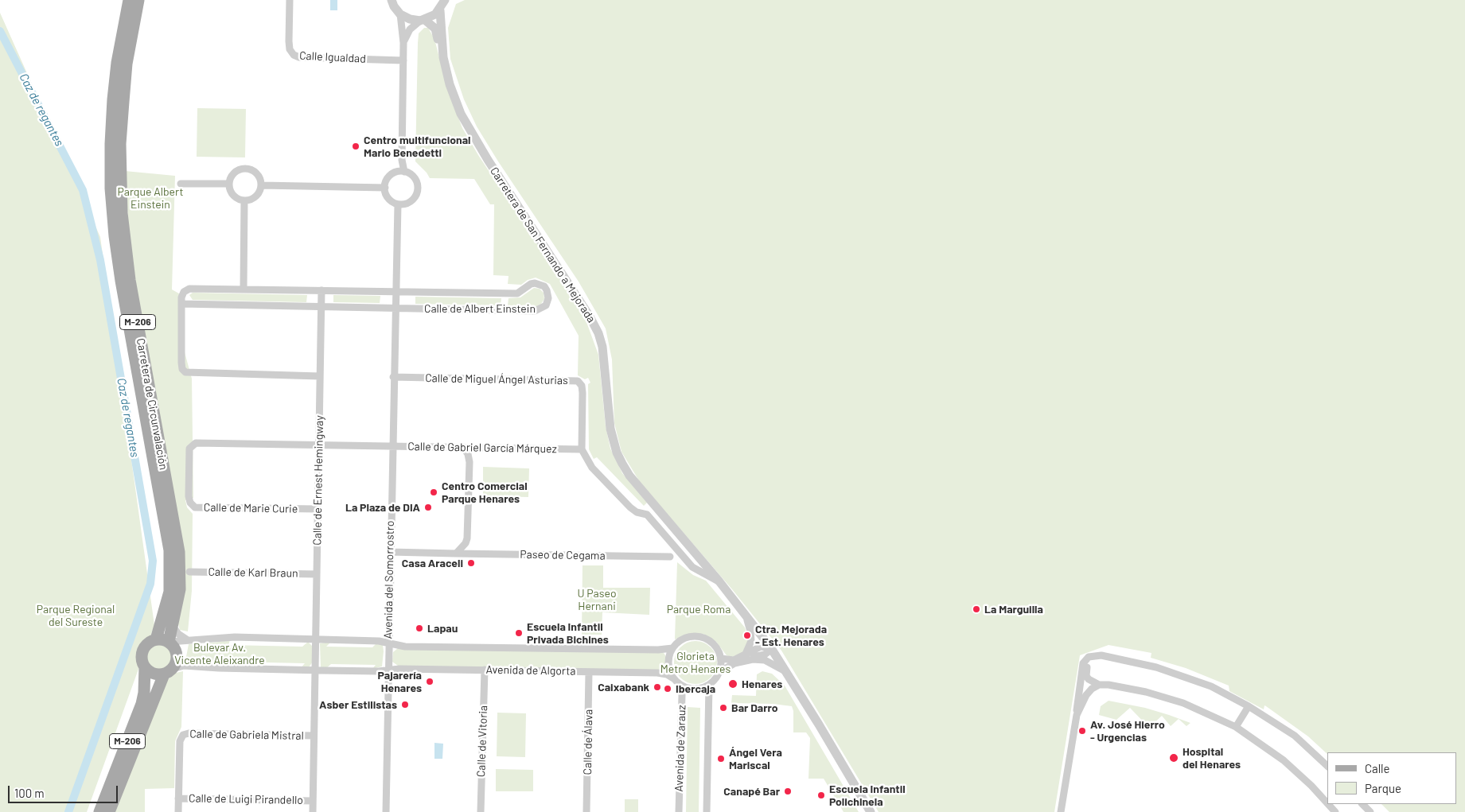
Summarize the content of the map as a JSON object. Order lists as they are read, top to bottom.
{
  "streets": {
    "main road": ["M-206", "Carretera de Circunvalación"],
    "street": [
      "Calle Igualdad",
      "Carretera de San Fernando a Mejorada",
      "Calle de Albert Einstein",
      "Calle de Miguel Ángel Asturias",
      "Calle de Gabriel García Márquez",
      "Calle de Ernest Hemingway",
      "Calle de Marie Curie",
      "Paseo de Cegama",
      "Calle de Karl Braun",
      "Avenida del Somorrostro",
      "Avenida de Algorta",
      "Calle de Gabriela Mistral",
      "Calle de Vitoria",
      "Calle de Álava",
      "Avenida de Zarauz",
      "Calle de Luigi Pirandello"
    ]
  },
  "crossings": [
    ["Calle de Albert Einstein", "Calle de Ernest Hemingway"],
    ["Calle de Albert Einstein", "Avenida del Somorrostro"],
    ["M-206", "Carretera de Circunvalación"],
    ["M-206", "Avenida de Algorta"],
    ["Calle de Miguel Ángel Asturias", "Calle de Gabriel García Márquez"],
    ["Calle de Miguel Ángel Asturias", "Avenida del Somorrostro"],
    ["Carretera de Circunvalación", "Avenida de Algorta"],
    ["Calle de Gabriel García Márquez", "Calle de Ernest Hemingway"],
    ["Calle de Gabriel García Márquez", "Calle de Marie Curie"],
    ["Calle de Gabriel García Márquez", "Avenida del Somorrostro"],
    ["Calle de Ernest Hemingway", "Calle de Marie Curie"],
    ["Calle de Ernest Hemingway", "Calle de Karl Braun"],
    ["Calle de Ernest Hemingway", "Avenida de Algorta"],
    ["Calle de Ernest Hemingway", "Calle de Gabriela Mistral"],
    ["Calle de Ernest Hemingway", "Calle de Luigi Pirandello"],
    ["Paseo de Cegama", "Avenida del Somorrostro"],
    ["Avenida del Somorrostro", "Avenida de Algorta"],
    ["Avenida de Algorta", "Calle de Vitoria"],
    ["Avenida de Algorta", "Calle de Álava"],
    ["Avenida de Algorta", "Avenida de Zarauz"],
    ["Calle de Gabriela Mistral", "Calle de Luigi Pirandello"]
  ],
  "water": ["Caz de regantes"],
  "parks": [
    "Parque Albert Einstein",
    "U Paseo Hernani",
    "Parque Regional del Sureste",
    "Parque Roma",
    "Bulevar Av. Vicente Aleixandre",
    "Glorieta Metro Henares"
  ],
  "places": [
    "Centro multifuncional Mario Benedetti",
    "Centro Comercial Parque Henares",
    "La Plaza de DIA",
    "Casa Araceli",
    "La Marguilla",
    "Lapau",
    "Escuela Infantil Privada Bichines",
    "Ctra. Mejorada - Est. Henares",
    "Pajarería Henares",
    "Henares",
    "Caixabank",
    "Ibercaja",
    "Asber Estilistas",
    "Bar Darro",
    "Av. José Hierro - Urgencias",
    "Hospital del Henares",
    "Ángel Vera Mariscal",
    "Canapé Bar",
    "Escuela Infantil Polichinela"
  ],
  "legend": ["Calle", "Parque"],
  "scale_bar": "100 m"
}
